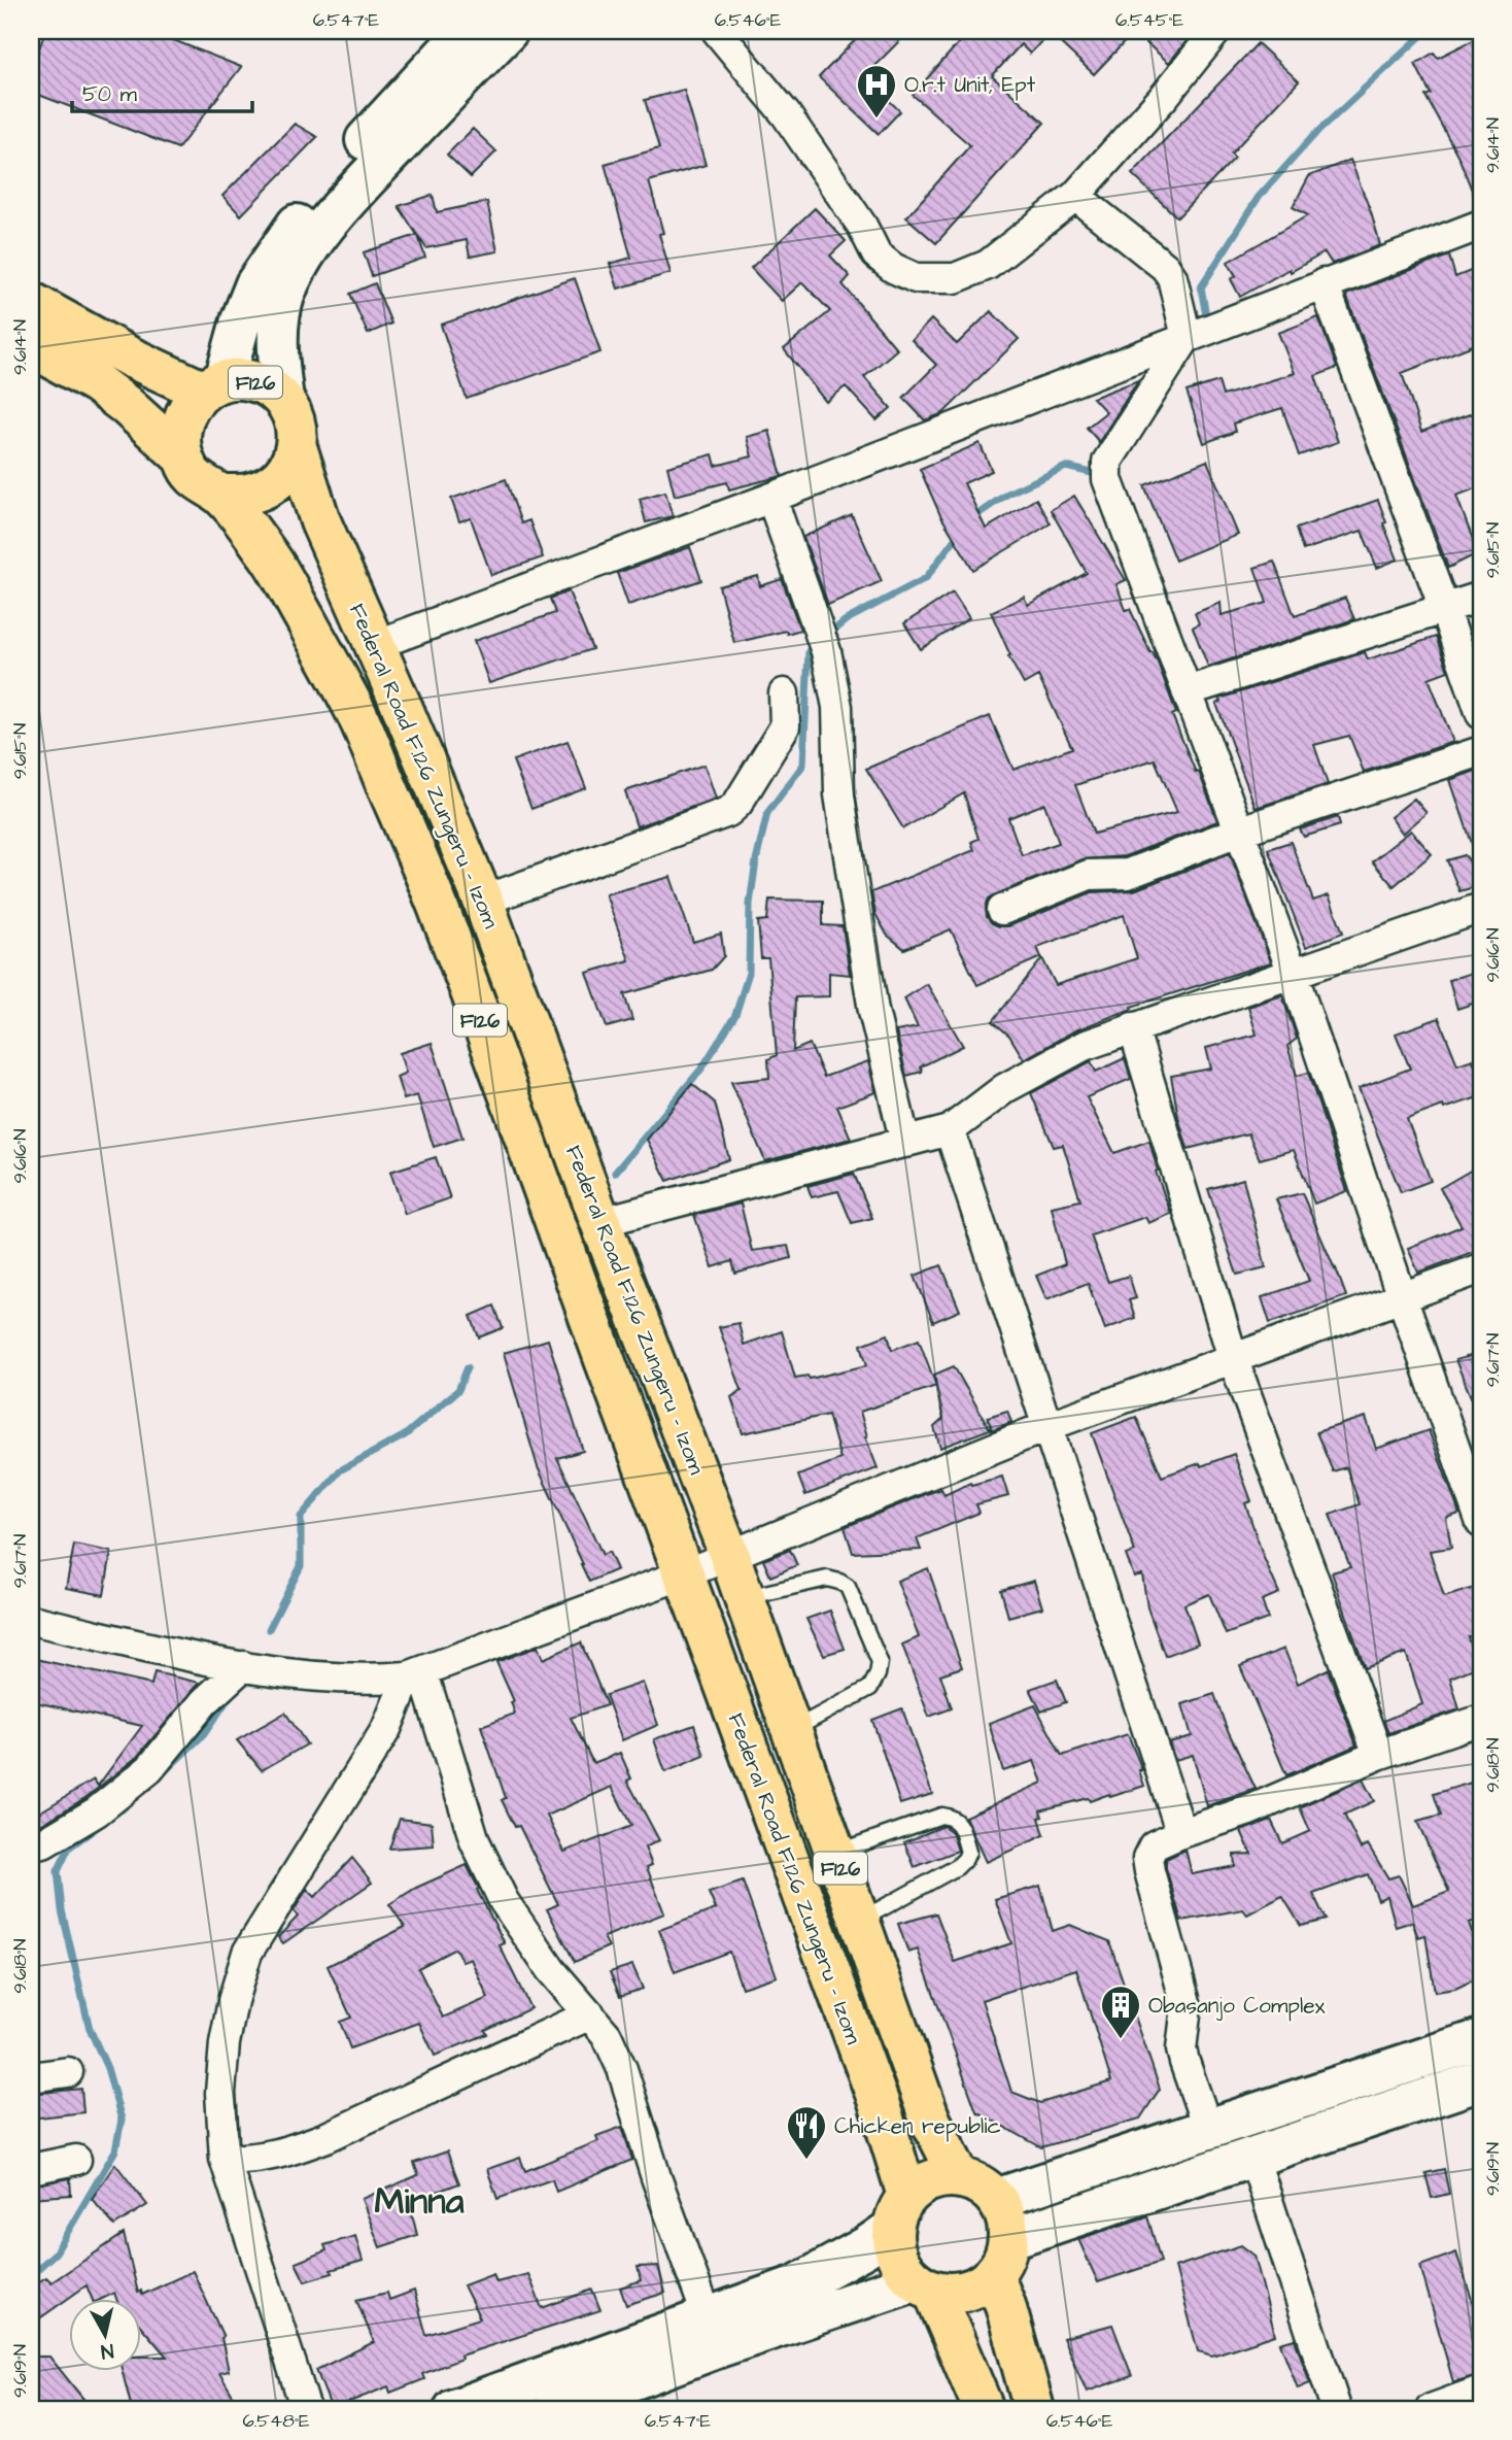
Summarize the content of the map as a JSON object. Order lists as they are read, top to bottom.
{
  "streets": {
    "main road": ["F126", "Federal Road F.126 Zungeru - Izom"]
  },
  "crossings": [
    ["F126", "Federal Road F.126 Zungeru - Izom"]
  ],
  "districts": ["Minna"],
  "places": {
    "hospital": ["O.r.t Unit, Ept"],
    "building": ["Obasanjo Complex"],
    "restaurant": ["Chicken republic"]
  },
  "scale_bar": "50 m",
  "north": "bottom",
  "coordinates": [
    "6.547°E",
    "6.546°E",
    "6.545°E",
    "9.614°N",
    "9.615°N",
    "9.616°N",
    "9.617°N",
    "9.618°N",
    "9.619°N",
    "6.548°E"
  ]
}
